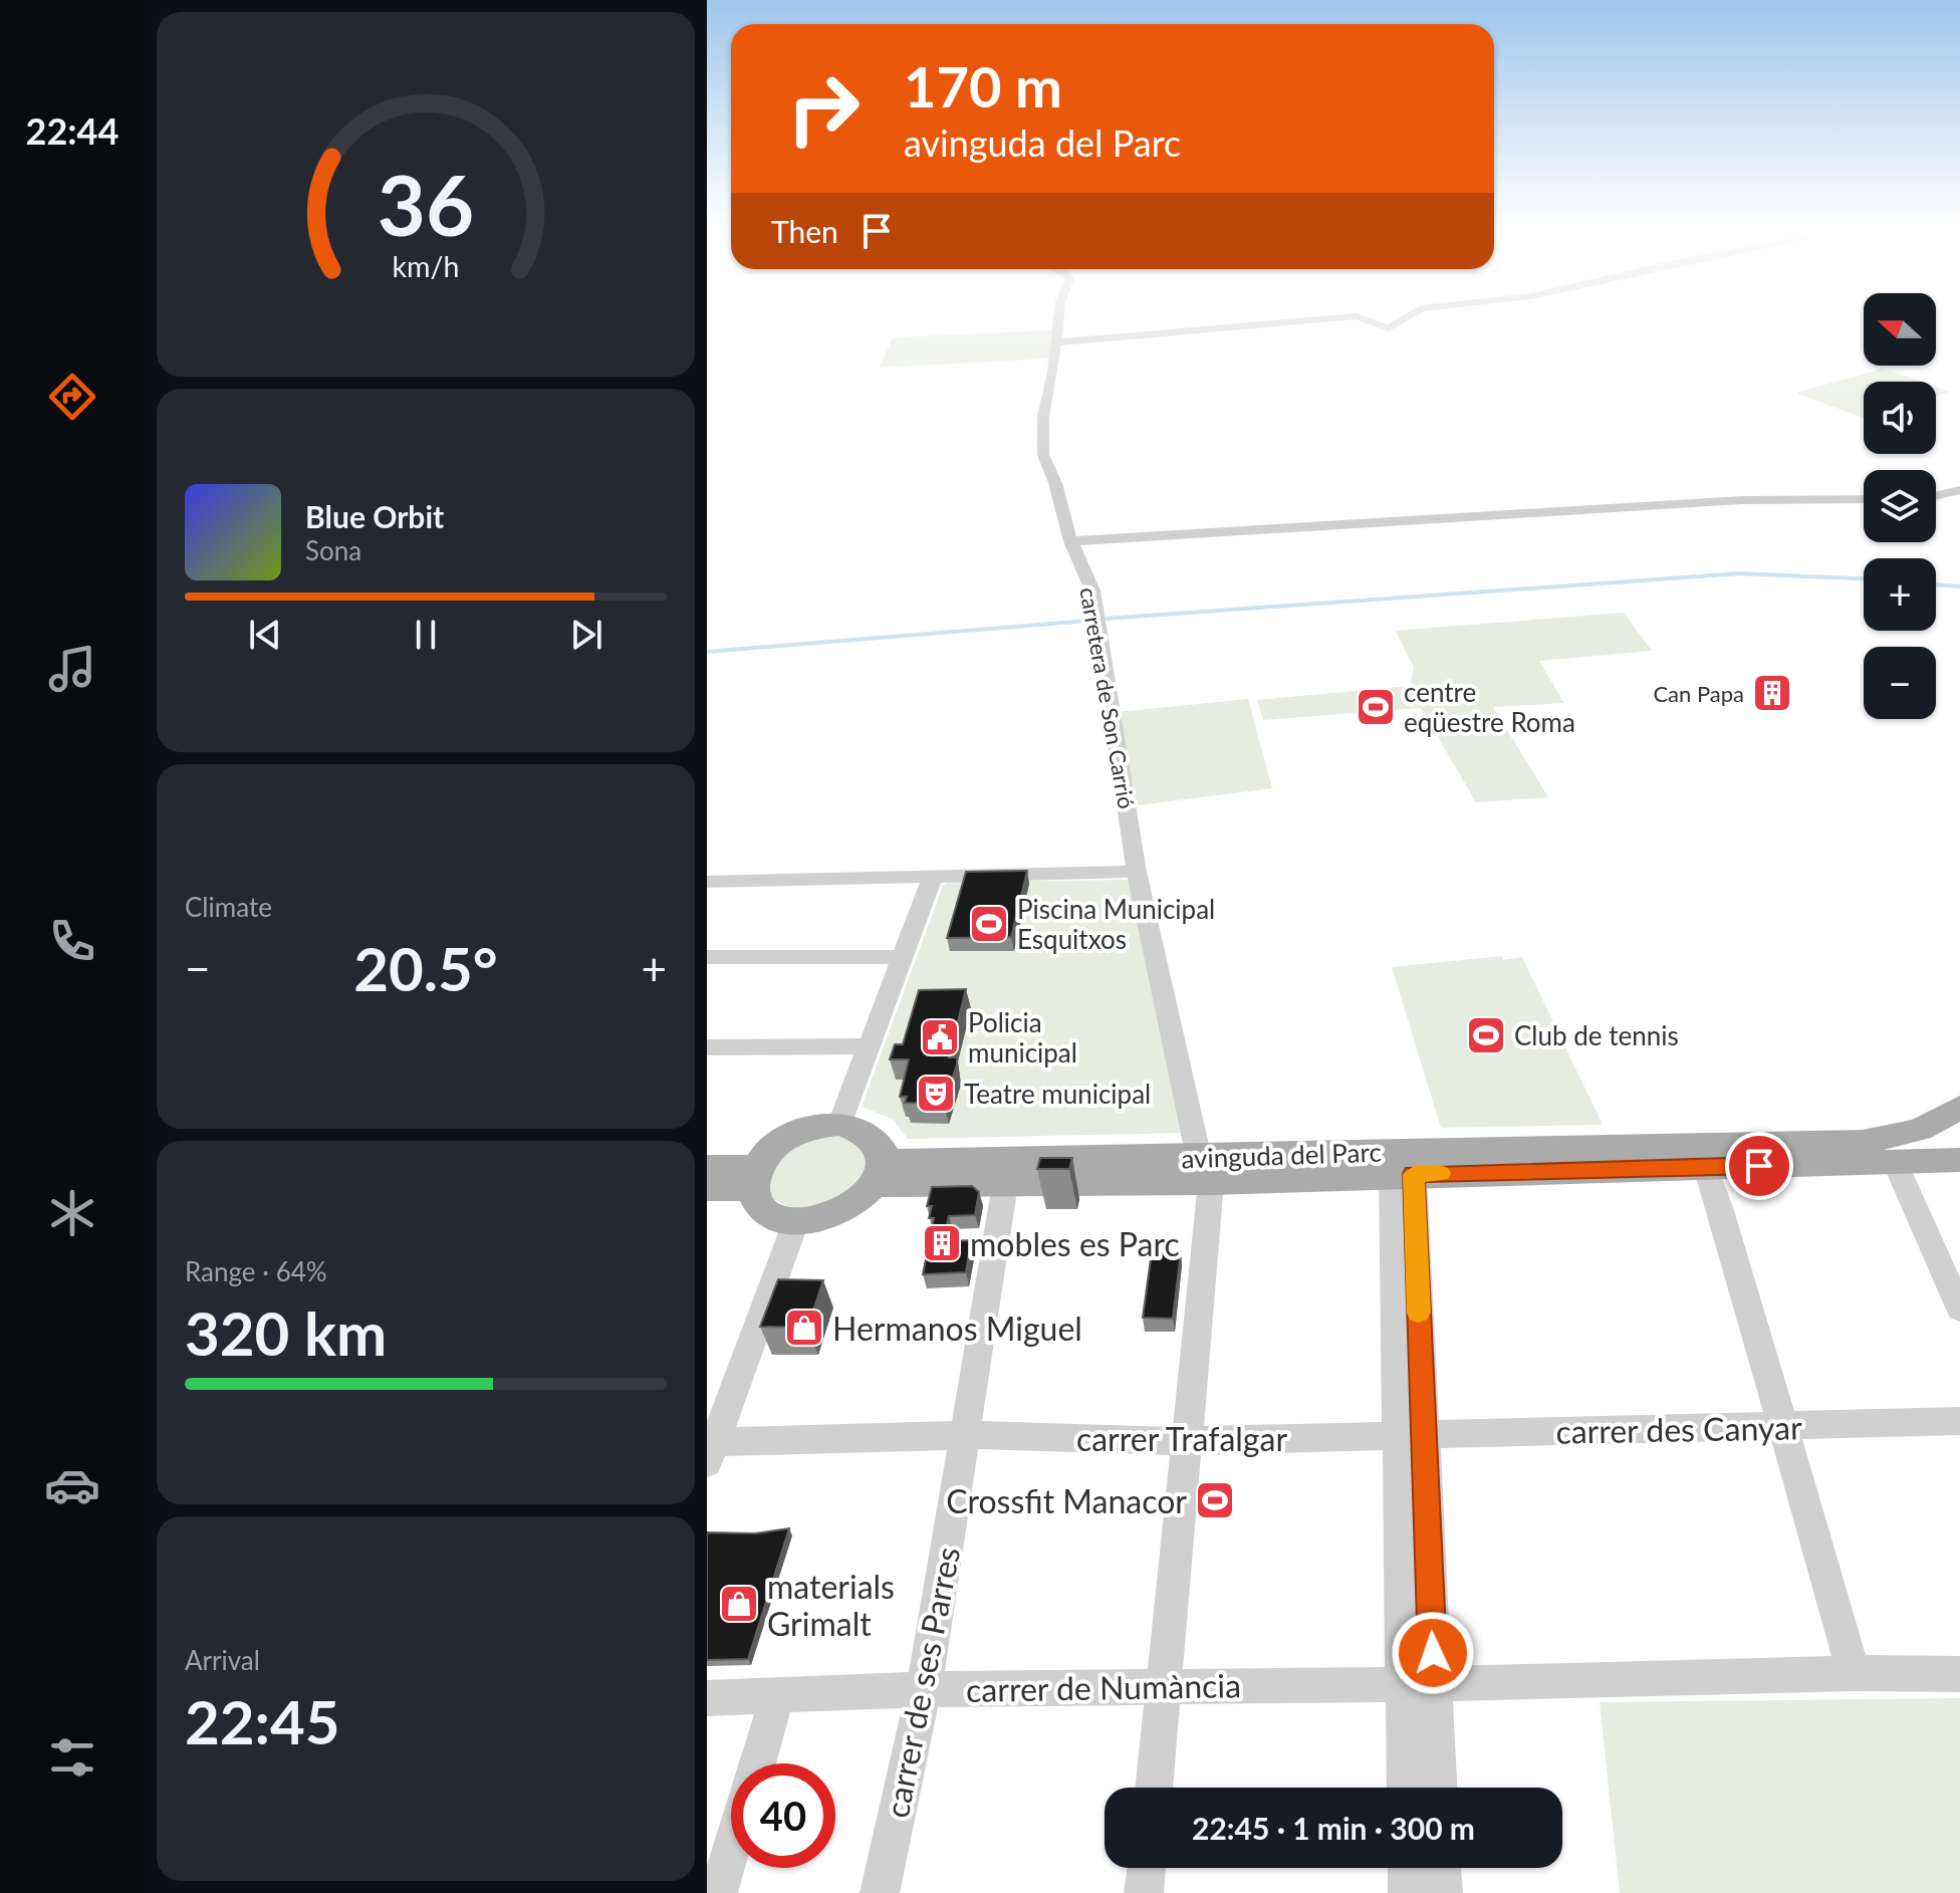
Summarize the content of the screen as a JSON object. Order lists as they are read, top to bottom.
{
  "streets": {
    "main road": ["avinguda del Parc"],
    "street": [
      "carretera de Son Carrió",
      "carrer des Canyar",
      "carrer Trafalgar",
      "carrer de ses Parres",
      "carrer de Numància"
    ]
  },
  "crossings": [
    ["carretera de Son Carrió", "avinguda del Parc"],
    ["carretera de Son Carrió", "carrer Trafalgar"],
    ["carretera de Son Carrió", "carrer de Numància"],
    ["avinguda del Parc", "carrer de ses Parres"],
    ["carrer des Canyar", "carrer Trafalgar"],
    ["carrer Trafalgar", "carrer de ses Parres"],
    ["carrer de ses Parres", "carrer de Numància"]
  ],
  "places": {
    "building": ["Can Papa", "mobles es Parc"],
    "sports": [
      "centre eqüestre Roma",
      "Piscina Municipal Esquitxos",
      "Club de tennis",
      "Crossfit Manacor"
    ],
    "public building": ["Policia municipal"],
    "theatre": ["Teatre municipal"],
    "shop": ["Hermanos Miguel", "materials Grimalt"]
  },
  "north": "left",
  "page": {
    "tabs": "22:44",
    "turn": ["170 m", "avinguda del Parc"],
    "then": "Then",
    "map_buttons": ["+", "−"],
    "song": ["Blue Orbit", "Sona"],
    "tile": [
      "Climate",
      ["Range · 64%", "320 km"],
      ["Arrival", "22:45"]
    ],
    "heat": ["−", "20.5°", "+"],
    "limit": "40",
    "trip": "22:45 · 1 min · 300 m",
    "gauge": ["36", "km/h"]
  }
}
